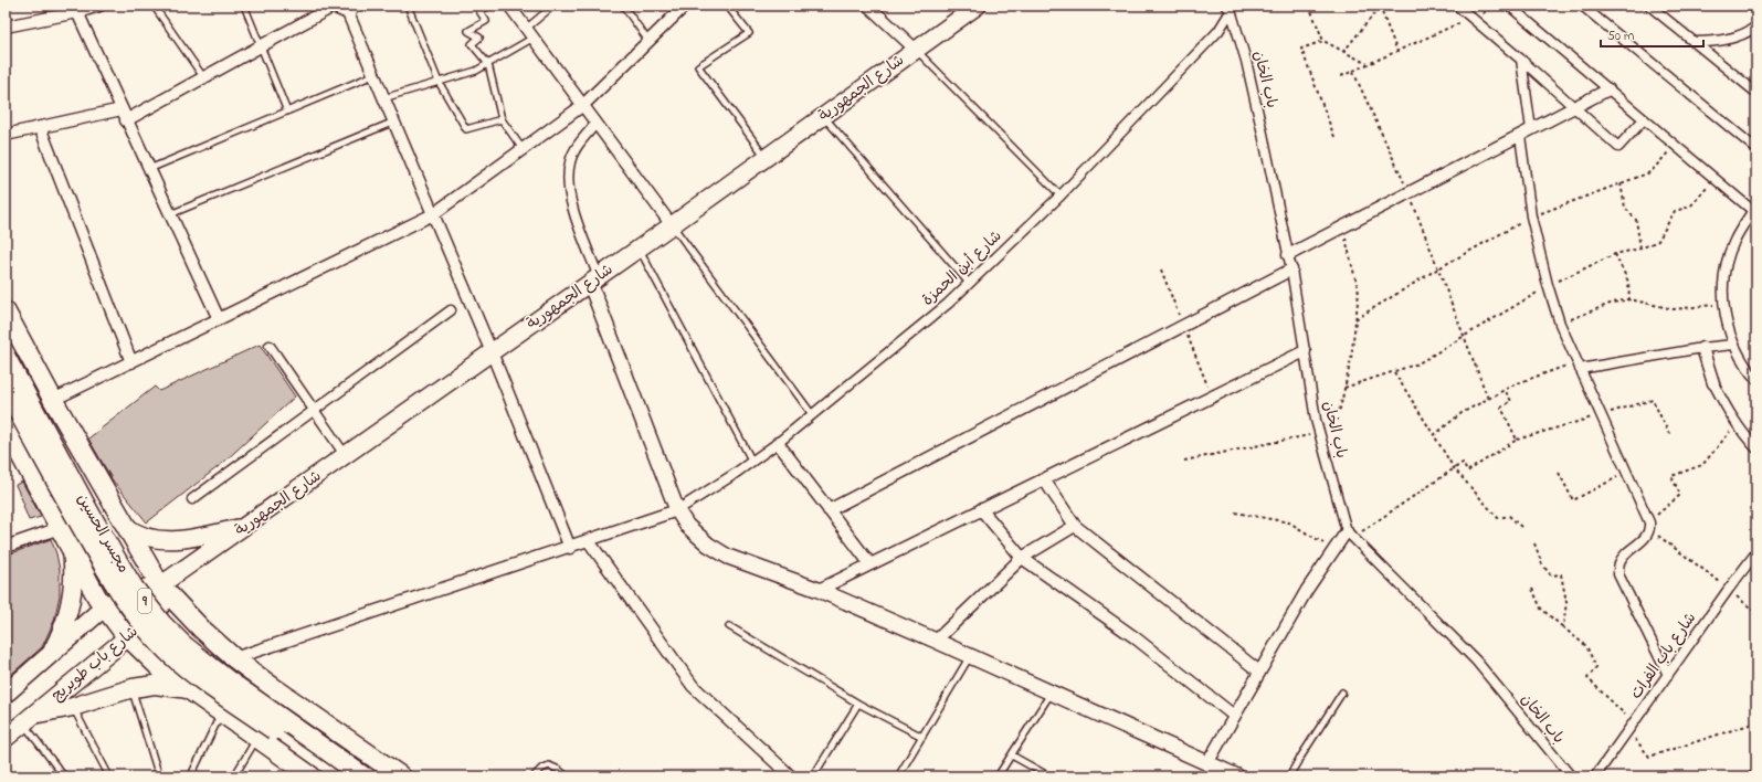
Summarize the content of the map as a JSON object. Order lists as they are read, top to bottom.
{
  "streets": {
    "highway": ["مجسر الحسين", "9"],
    "main road": ["شارع الجمهورية", "شارع باب طويريج"],
    "street": ["باب الخان", "شارع أبن الحمزة", "شارع باب الفرات"]
  },
  "crossings": [
    ["باب الخان", "شارع أبن الحمزة"],
    ["شارع الجمهورية", "شارع باب طويريج"]
  ],
  "scale_bar": "50 m"
}
